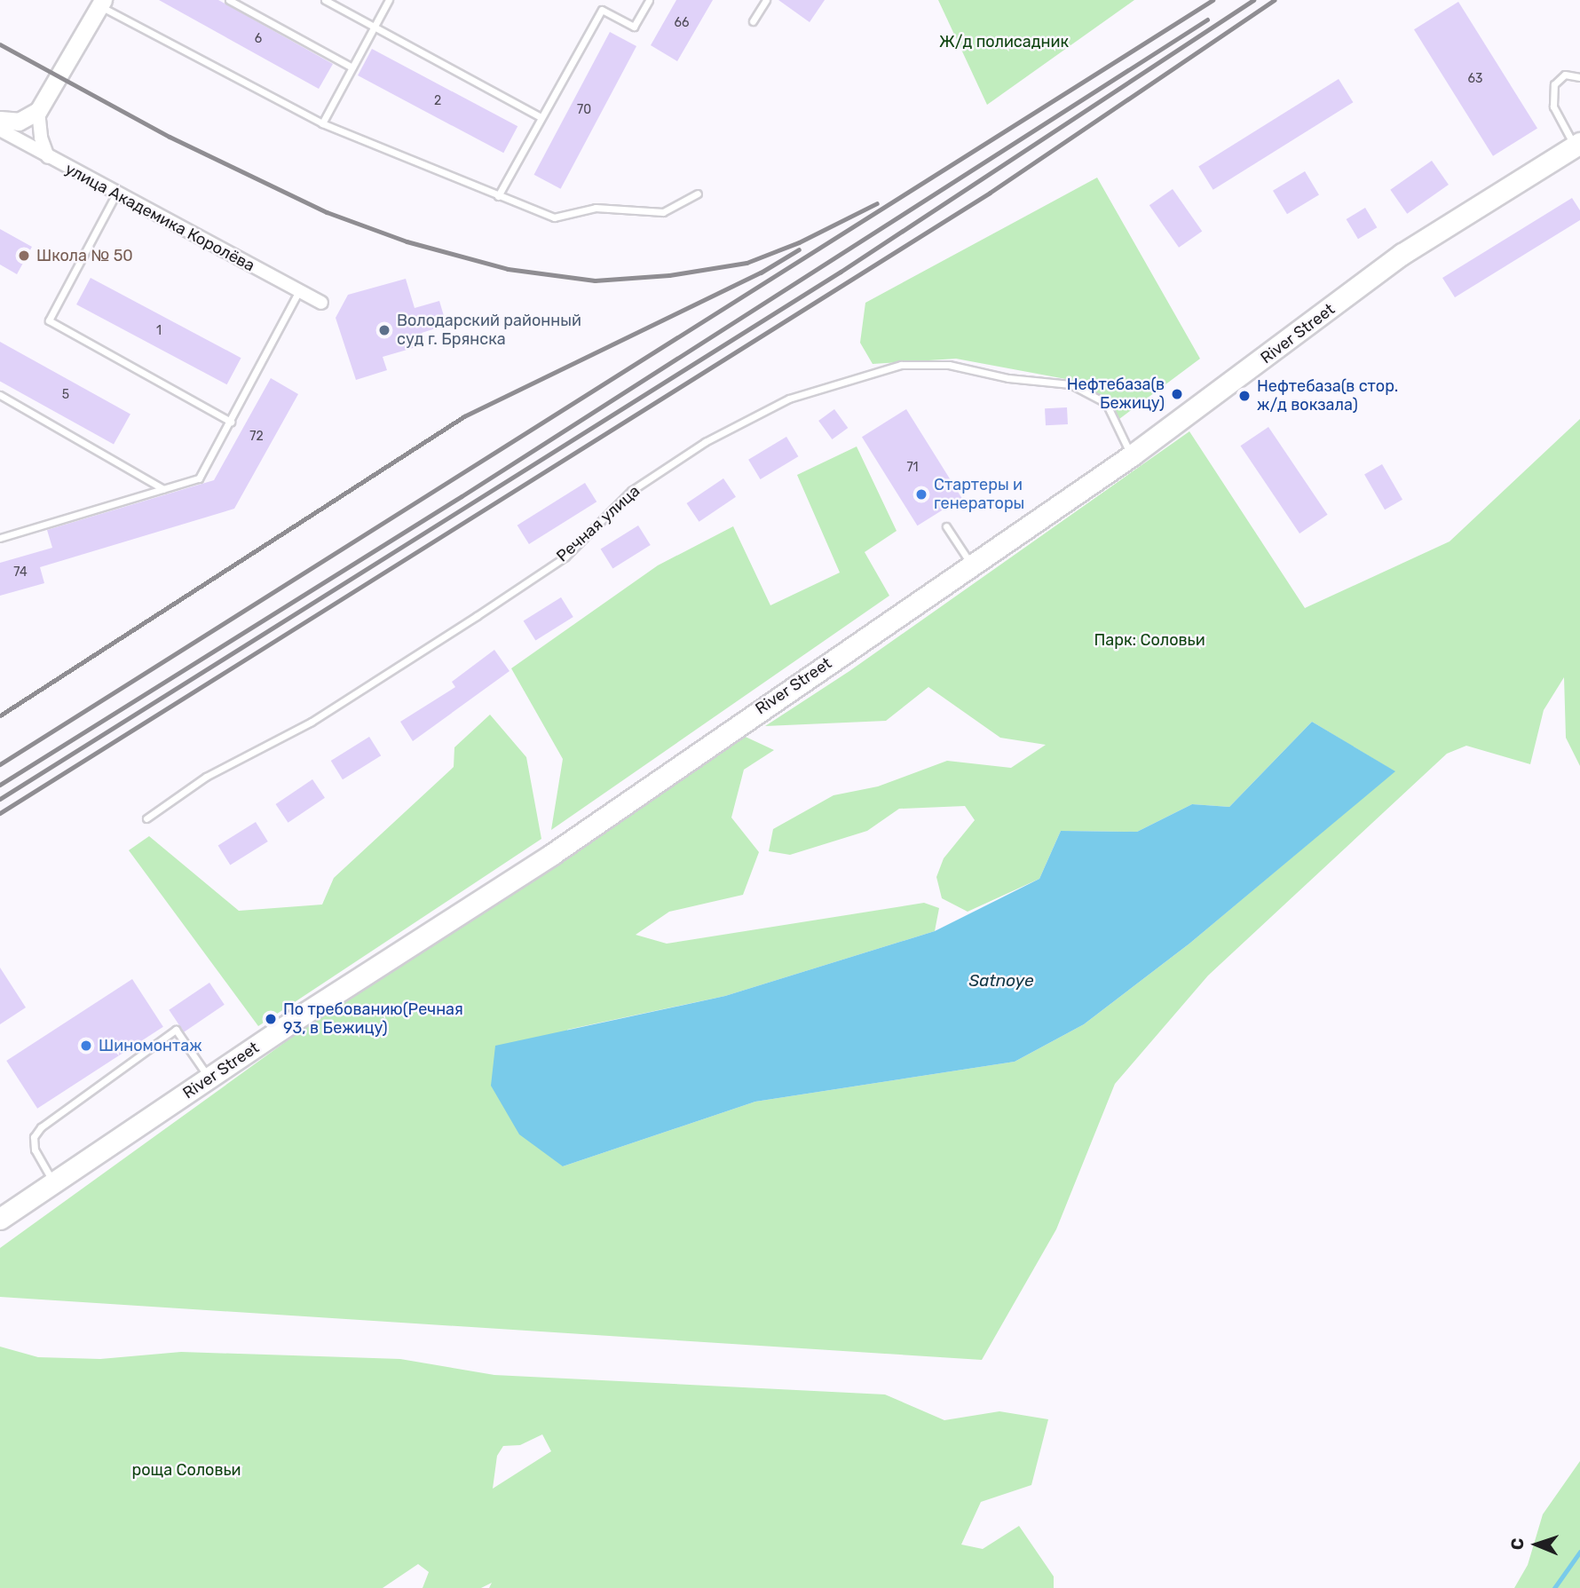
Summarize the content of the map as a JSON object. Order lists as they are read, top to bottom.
{
  "streets": {
    "main road": ["River Street"],
    "street": ["улица Академика Королёва"],
    "lane": ["Речная улица"]
  },
  "crossings": [
    ["River Street", "Речная улица"]
  ],
  "water": ["Satnoye"],
  "parks": ["Ж/д полисадник", "Парк: Соловьи", "роща Соловьи"],
  "places": [
    "Школа № 50",
    "Володарский районный суд г. Брянска",
    "Нефтебаза(в Бежицу)",
    "Нефтебаза(в стор. ж/д вокзала)",
    "Стартеры и генераторы",
    "По требованию(Речная 93, в Бежицу)",
    "Шиномонтаж"
  ],
  "house_numbers": [
    "66",
    "6",
    "63",
    "2",
    "70",
    "1",
    "5",
    "72",
    "71",
    "74"
  ],
  "north": "left"
}
